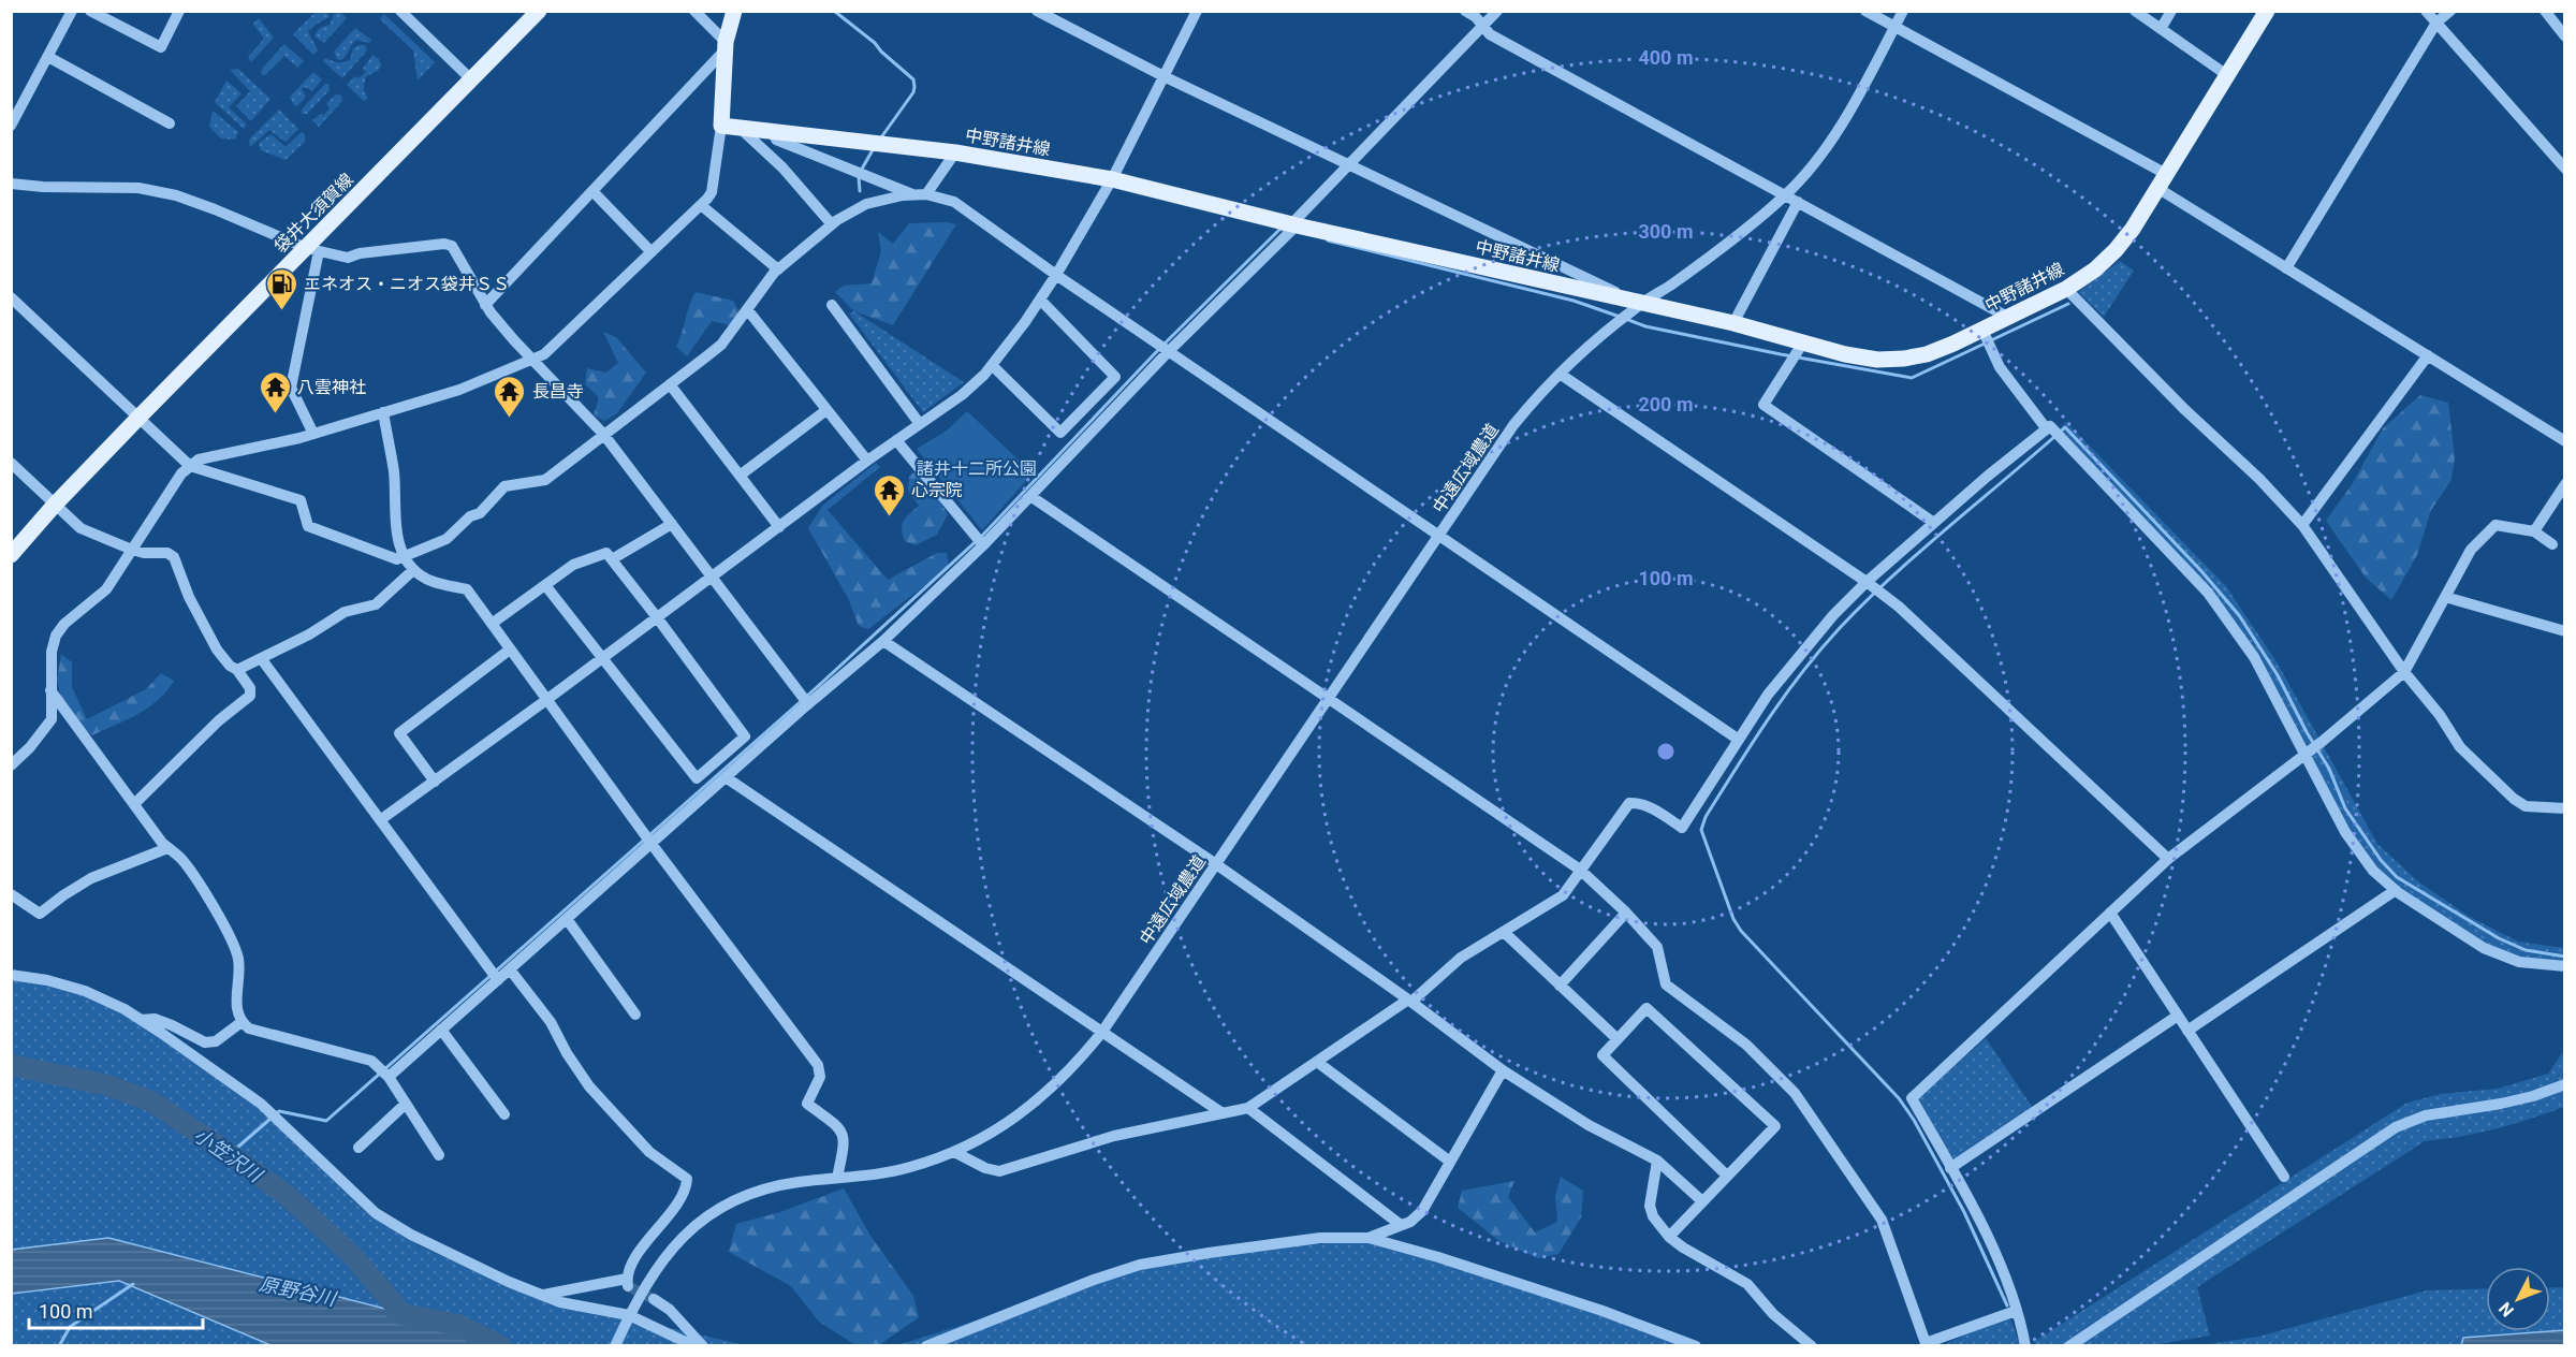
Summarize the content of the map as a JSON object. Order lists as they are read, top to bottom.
{
  "streets": {
    "main road": ["中野諸井線", "袋井大須賀線"],
    "street": ["中遠広域農道"]
  },
  "crossings": [
    ["中野諸井線", "中遠広域農道"]
  ],
  "water": ["小笠沢川", "原野谷川"],
  "parks": ["諸井十二所公園"],
  "places": {
    "fuel station": ["エネオス・ニオス袋井ＳＳ"],
    "temple": ["八雲神社", "長昌寺", "心宗院"]
  },
  "scale_bar": "100 m",
  "north": "bottom left",
  "rings": [
    "400 m",
    "300 m",
    "200 m",
    "100 m"
  ]
}
